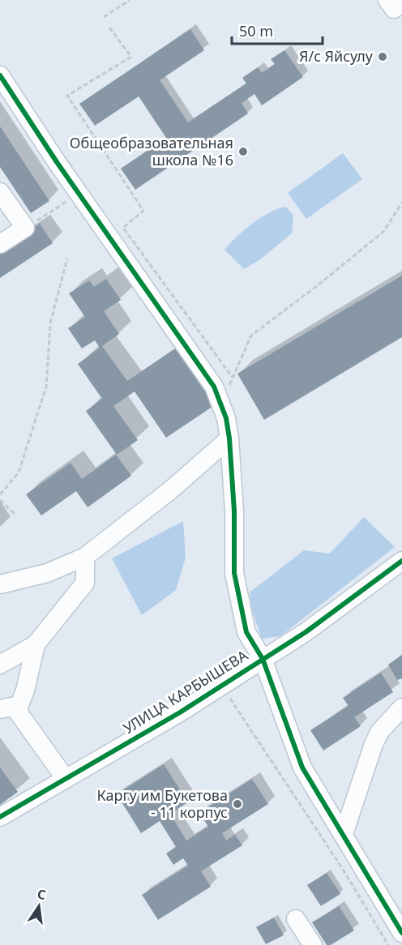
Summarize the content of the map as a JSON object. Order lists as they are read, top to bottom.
{
  "streets": {
    "street": ["УЛИЦА КАРБЫШЕВА"]
  },
  "places": ["Я/c Яйсулу", "Общеобразовательная школа №16", "Каргу им Букетова - 11 корпус"],
  "scale_bar": "50 m",
  "north": "top"
}
